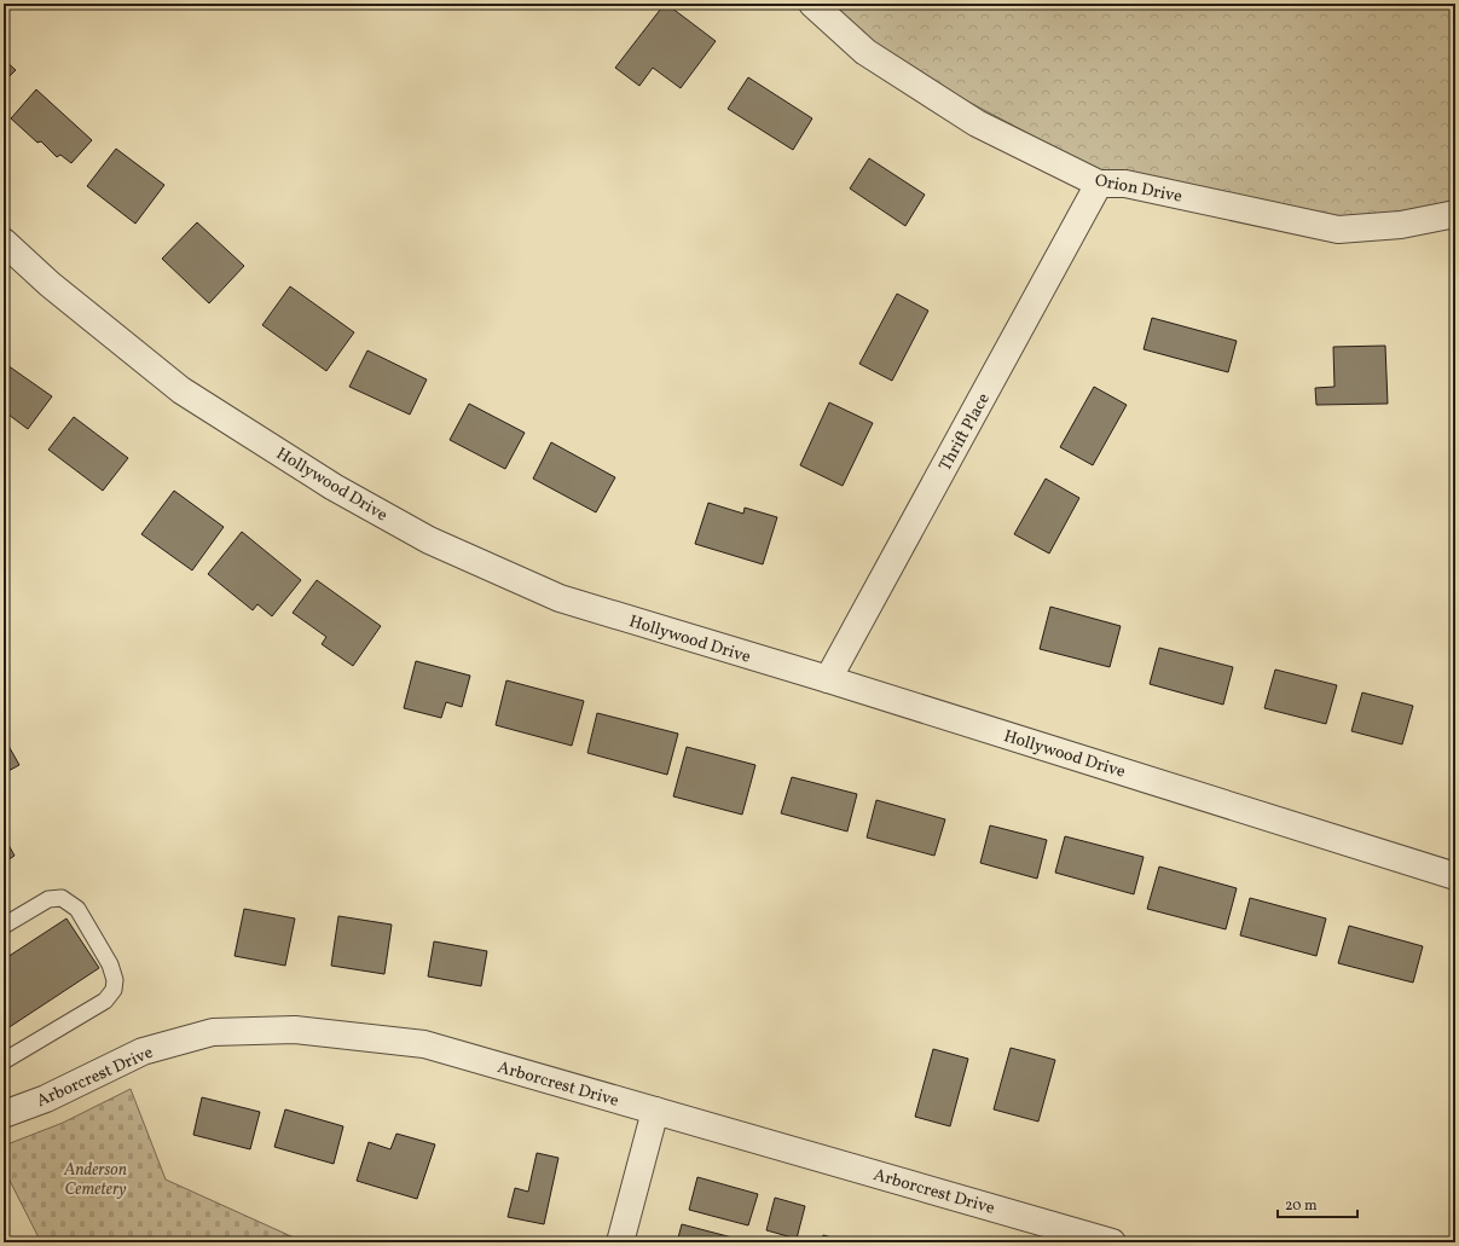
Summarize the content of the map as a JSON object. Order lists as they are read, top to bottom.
{
  "streets": {
    "street": [
      "Orion Drive",
      "Thrift Place",
      "Hollywood Drive",
      "Arborcrest Drive"
    ]
  },
  "crossings": [
    ["Orion Drive", "Thrift Place"],
    ["Thrift Place", "Hollywood Drive"]
  ],
  "parks": ["Anderson Cemetery"],
  "scale_bar": "20 m"
}
